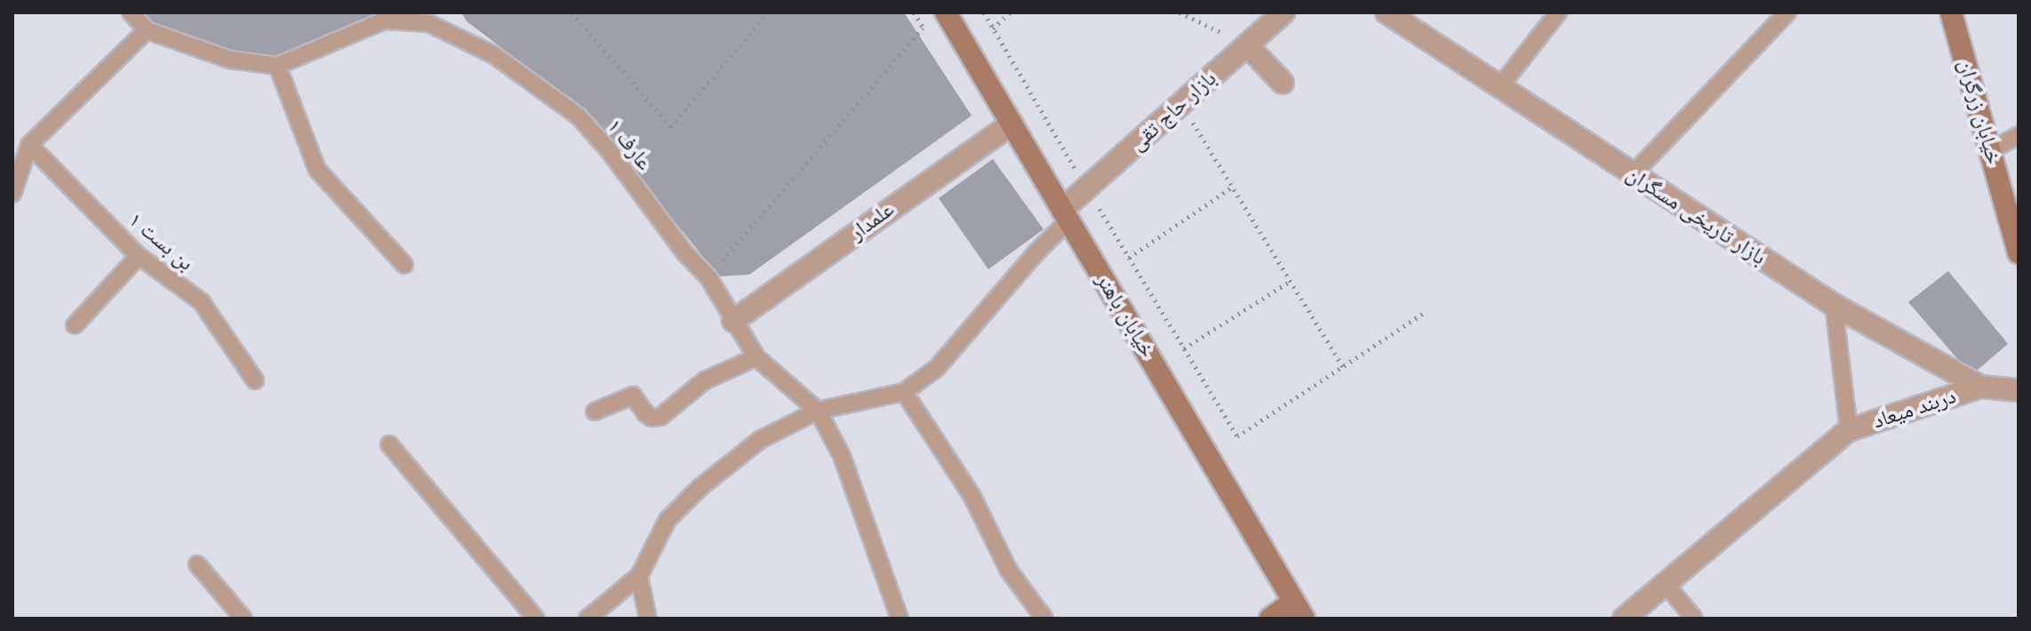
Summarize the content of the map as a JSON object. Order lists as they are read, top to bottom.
{
  "streets": {
    "main road": ["خیابان زرگران", "خیابان باهنر"],
    "street": [
      "بازار حاج تقی",
      "بازار تاریخی مسگران",
      "علمدار",
      "دربند میعاد"
    ],
    "lane": ["عارف ۱", "بن بست ۱"]
  },
  "crossings": [
    ["بازار حاج تقی", "خیابان باهنر"],
    ["عارف ۱", "علمدار"],
    ["بازار تاریخی مسگران", "دربند میعاد"],
    ["علمدار", "خیابان باهنر"]
  ]
}
